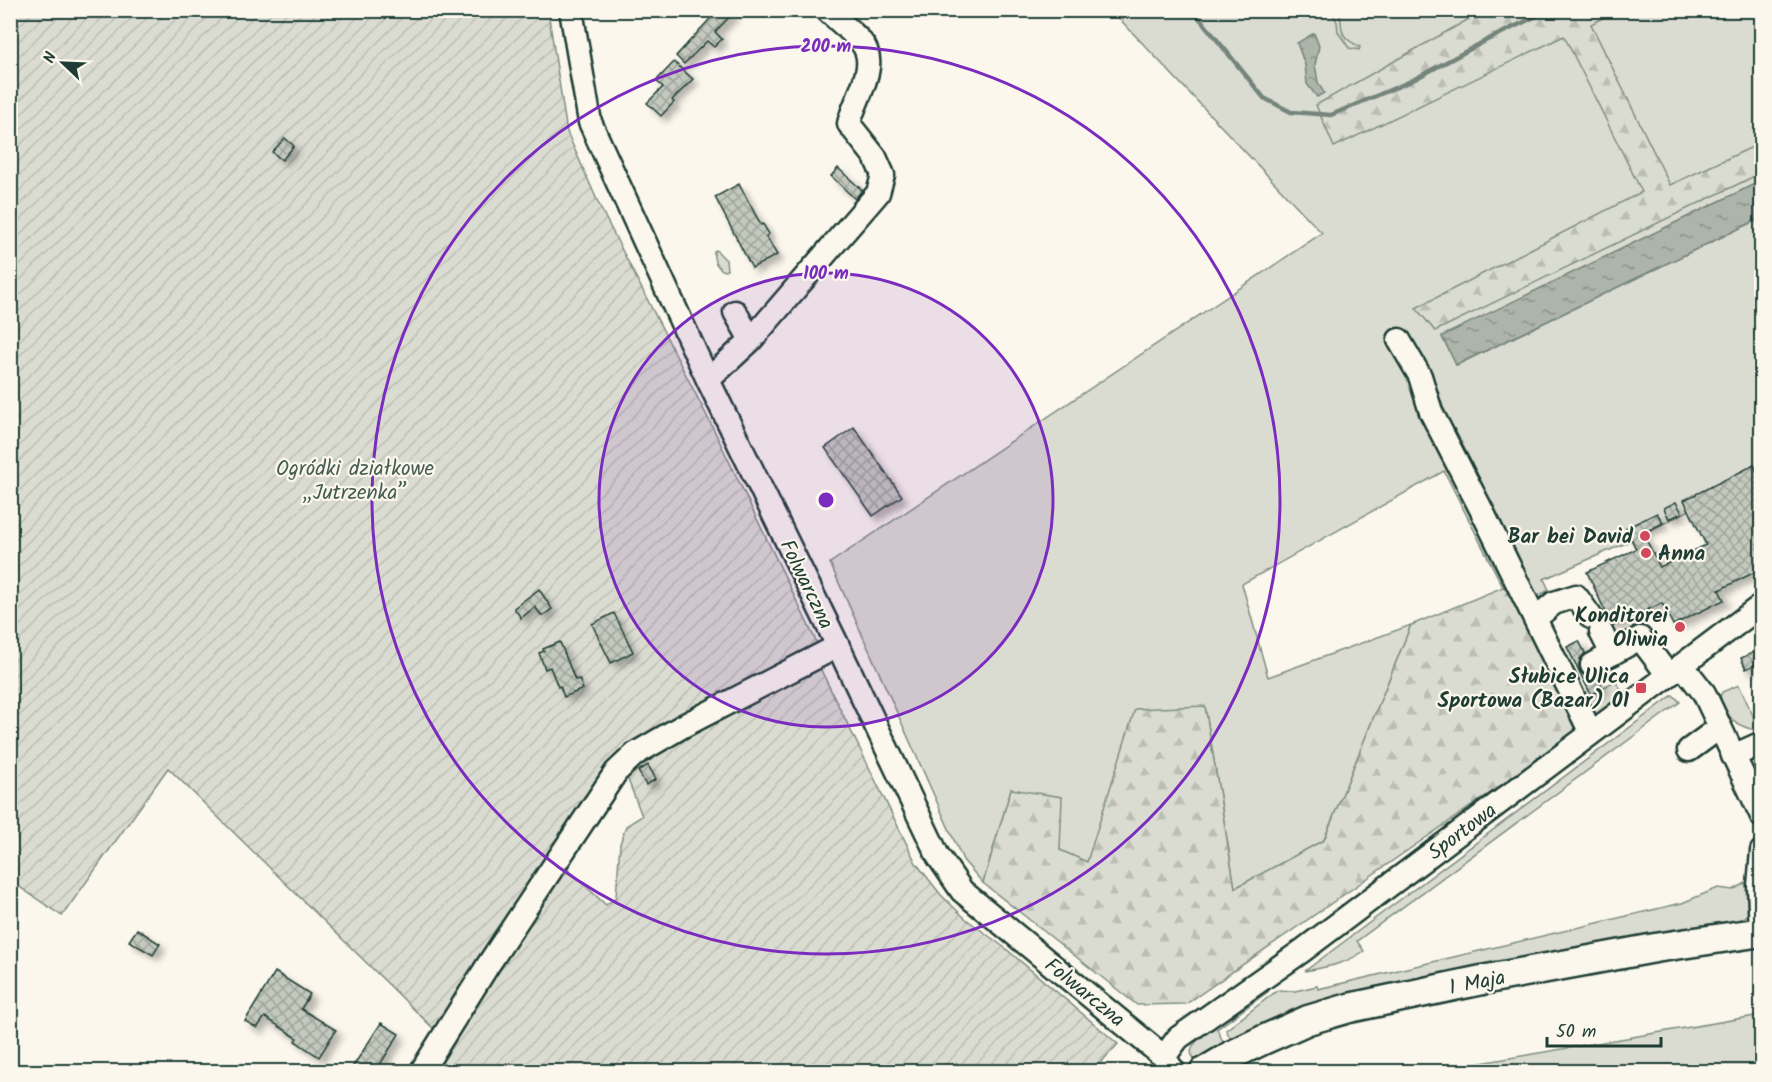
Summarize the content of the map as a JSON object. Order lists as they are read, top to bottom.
{
  "streets": {
    "main road": ["1 Maja"],
    "street": ["Folwarczna", "Sportowa"]
  },
  "crossings": [
    ["Folwarczna", "Sportowa"]
  ],
  "parks": ["Ogródki działkowe „Jutrzenka”"],
  "places": {
    "other": ["Bar bei David", "Anna", "Konditorei Oliwia"],
    "transit": ["Słubice Ulica Sportowa (Bazar) 01"]
  },
  "scale_bar": "50 m",
  "north": "top left",
  "rings": ["200 m", "100 m"]
}
